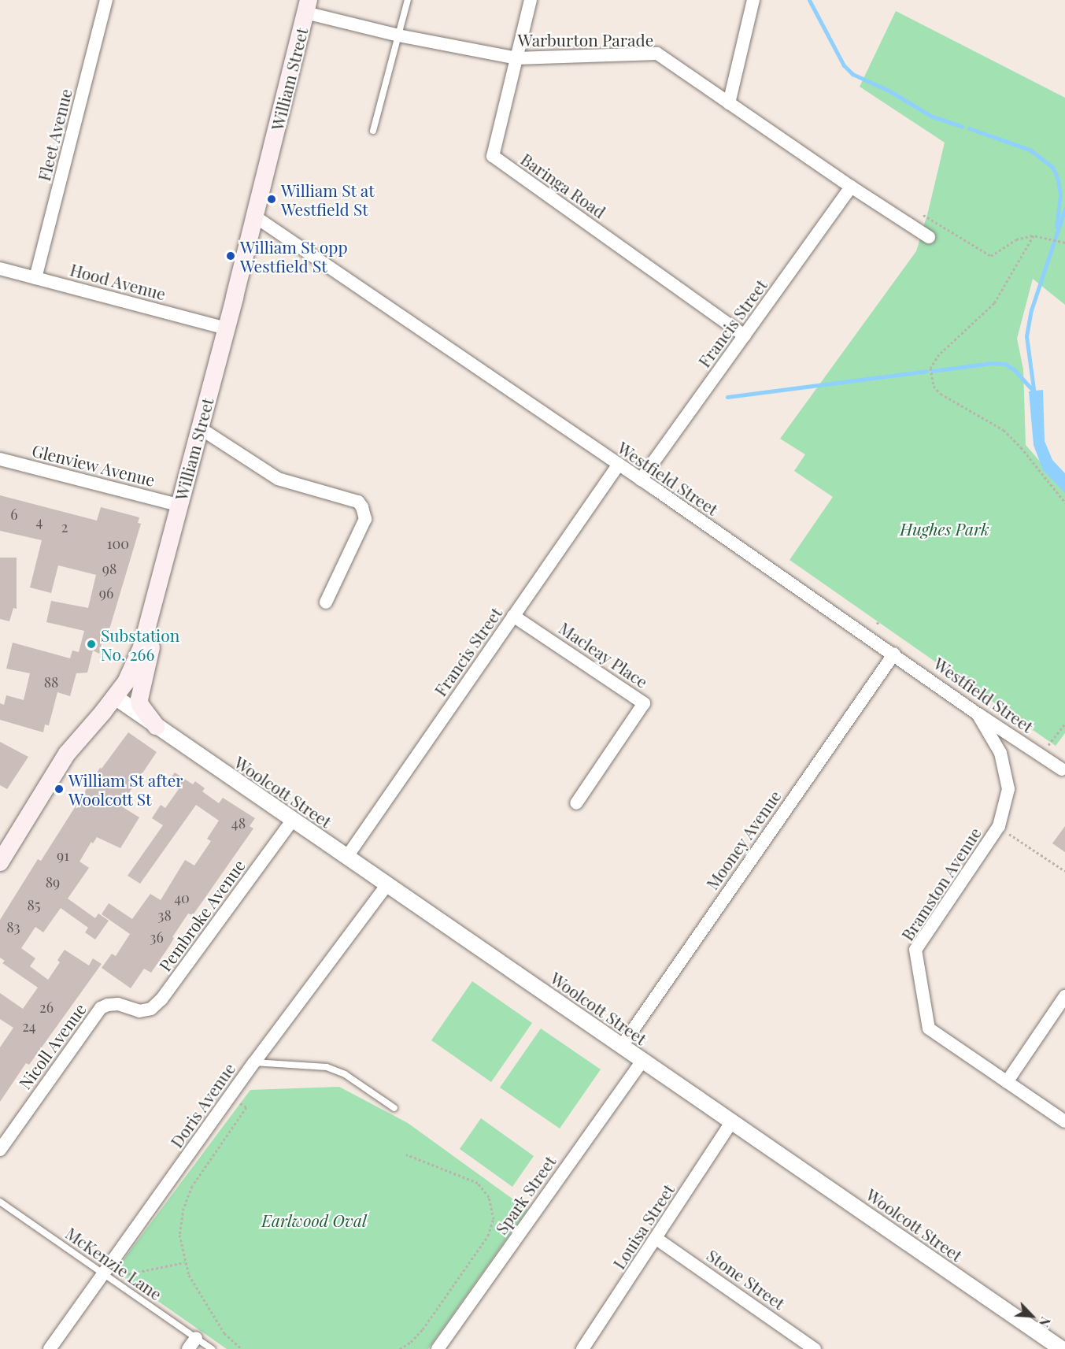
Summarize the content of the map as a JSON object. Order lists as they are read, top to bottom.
{
  "streets": {
    "main road": ["William Street"],
    "street": [
      "Warburton Parade",
      "Fleet Avenue",
      "Baringa Road",
      "Hood Avenue",
      "Francis Street",
      "Glenview Avenue",
      "Westfield Street",
      "Macleay Place",
      "Woolcott Street",
      "Mooney Avenue",
      "Bramston Avenue",
      "Pembroke Avenue",
      "Nicoll Avenue",
      "Doris Avenue",
      "Spark Street",
      "Louisa Street",
      "Stone Street"
    ],
    "lane": ["McKenzie Lane"]
  },
  "crossings": [
    ["Warburton Parade", "William Street"],
    ["Warburton Parade", "Baringa Road"],
    ["Warburton Parade", "Francis Street"],
    ["William Street", "Hood Avenue"],
    ["William Street", "Glenview Avenue"],
    ["William Street", "Westfield Street"],
    ["William Street", "Woolcott Street"],
    ["Fleet Avenue", "Hood Avenue"],
    ["Baringa Road", "Francis Street"],
    ["Francis Street", "Westfield Street"],
    ["Francis Street", "Macleay Place"],
    ["Francis Street", "Woolcott Street"],
    ["Westfield Street", "Mooney Avenue"],
    ["Westfield Street", "Bramston Avenue"],
    ["Woolcott Street", "Mooney Avenue"],
    ["Woolcott Street", "Pembroke Avenue"],
    ["Woolcott Street", "Doris Avenue"],
    ["Woolcott Street", "Spark Street"],
    ["Woolcott Street", "Louisa Street"],
    ["Pembroke Avenue", "Nicoll Avenue"],
    ["Doris Avenue", "McKenzie Lane"],
    ["Louisa Street", "Stone Street"]
  ],
  "parks": ["Hughes Park", "Earlwood Oval"],
  "places": [
    "William St at Westfield St",
    "William St opp Westfield St",
    "Substation No. 266",
    "William St after Woolcott St"
  ],
  "house_numbers": [
    "6",
    "4",
    "2",
    "100",
    "98",
    "96",
    "88",
    "48",
    "91",
    "89",
    "40",
    "85",
    "38",
    "83",
    "36",
    "26",
    "24"
  ],
  "north": "bottom right"
}
